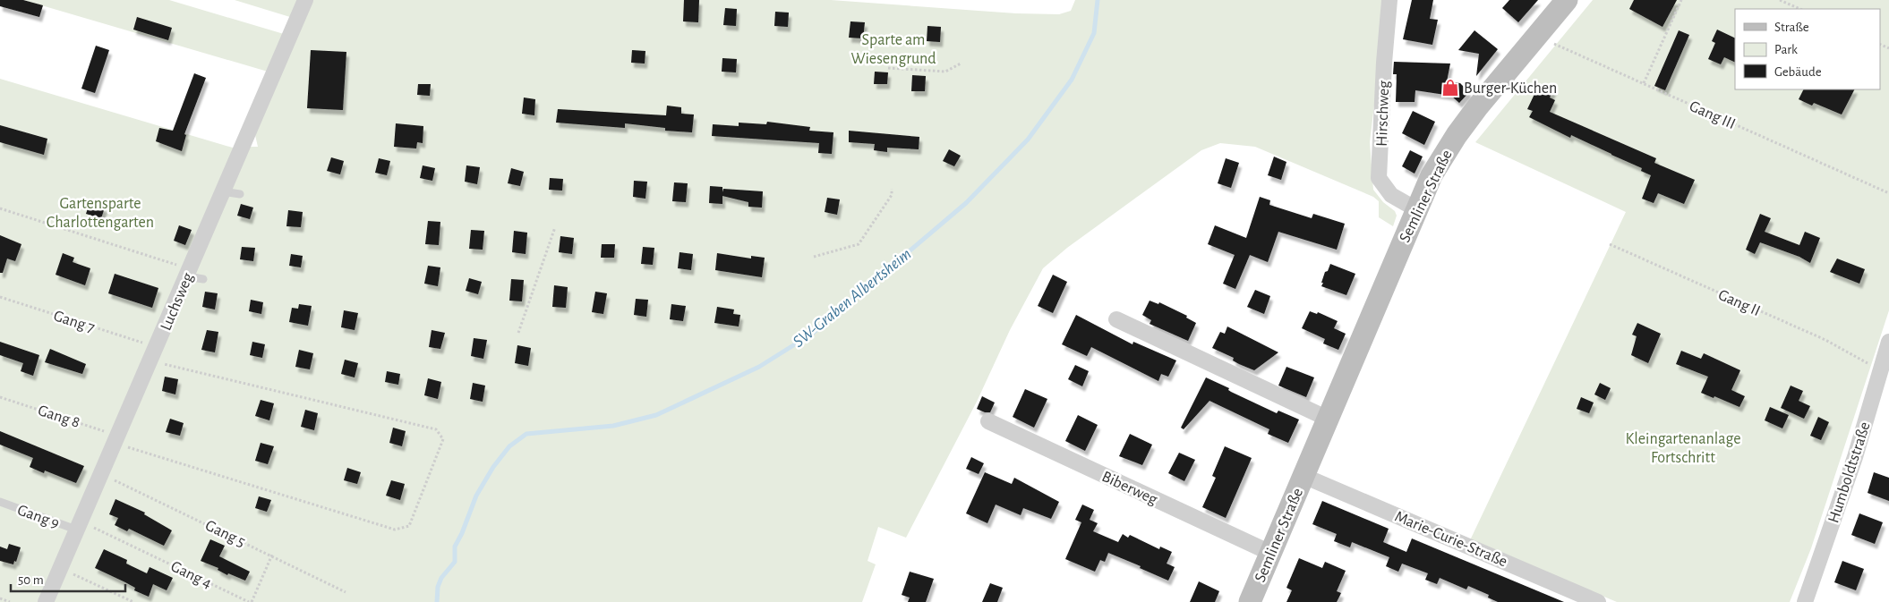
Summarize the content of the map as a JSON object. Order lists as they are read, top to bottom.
{
  "streets": {
    "street": [
      "Hirschweg",
      "Semliner Straße",
      "Luchsweg",
      "Humboldtstraße",
      "Biberweg",
      "Marie-Curie-Straße"
    ],
    "lane": ["Gang 9"],
    "path": [
      "Gang III",
      "Gang II",
      "Gang 7",
      "Gang 8",
      "Gang 5",
      "Gang 4"
    ]
  },
  "crossings": [
    ["Hirschweg", "Semliner Straße"],
    ["Gang III", "Semliner Straße"],
    ["Semliner Straße", "Biberweg"],
    ["Semliner Straße", "Marie-Curie-Straße"],
    ["Luchsweg", "Gang 8"],
    ["Luchsweg", "Gang 9"]
  ],
  "water": ["SW-Graben Albertsheim"],
  "parks": ["Sparte am Wiesengrund", "Gartensparte Charlottengarten", "Kleingartenanlage Fortschritt"],
  "places": {
    "shop": ["Burger-Küchen"]
  },
  "legend": ["Straße", "Park", "Gebäude"],
  "scale_bar": "50 m"
}
